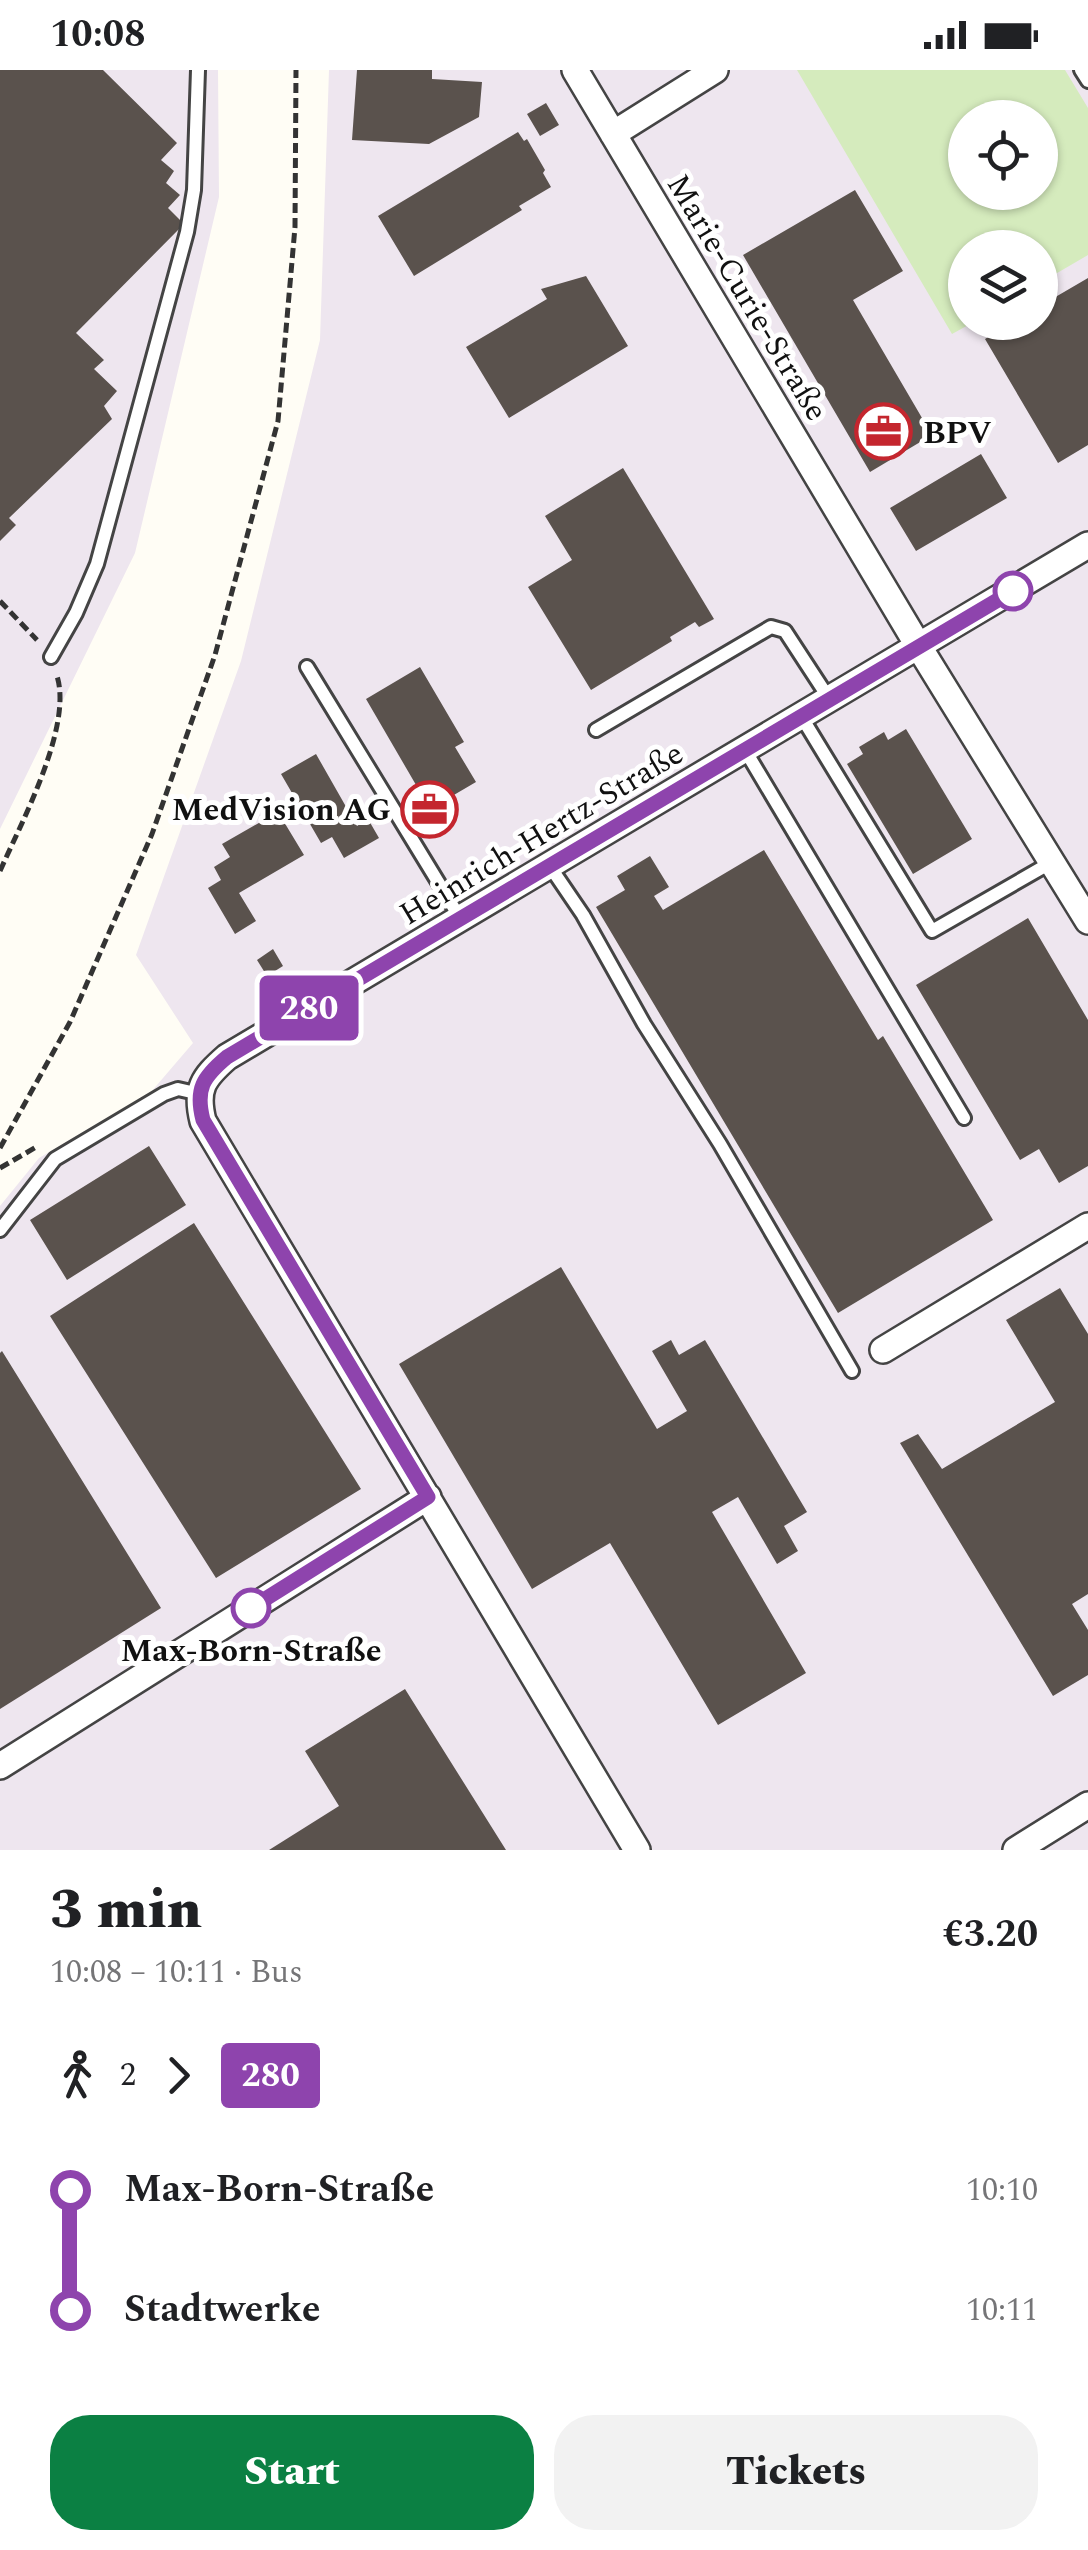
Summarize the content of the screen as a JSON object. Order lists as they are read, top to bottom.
{
  "streets": {
    "street": ["Marie-Curie-Straße", "Heinrich-Hertz-Straße"]
  },
  "crossings": [
    ["Marie-Curie-Straße", "Heinrich-Hertz-Straße"]
  ],
  "places": {
    "office": ["BPV", "MedVision AG"],
    "other": ["Max-Born-Straße"]
  },
  "lines": ["bus line 280"],
  "page": {
    "status": "10:08",
    "on_map": "280",
    "heading": ["3 min", "10:08 – 10:11 · Bus", "€3.20"],
    "legs": ["2", "280"],
    "list": [
      {
        "name": "Max-Born-Straße",
        "value": "10:10"
      },
      {
        "name": "Stadtwerke",
        "value": "10:11"
      }
    ],
    "buttons": ["Start", "Tickets"]
  }
}
